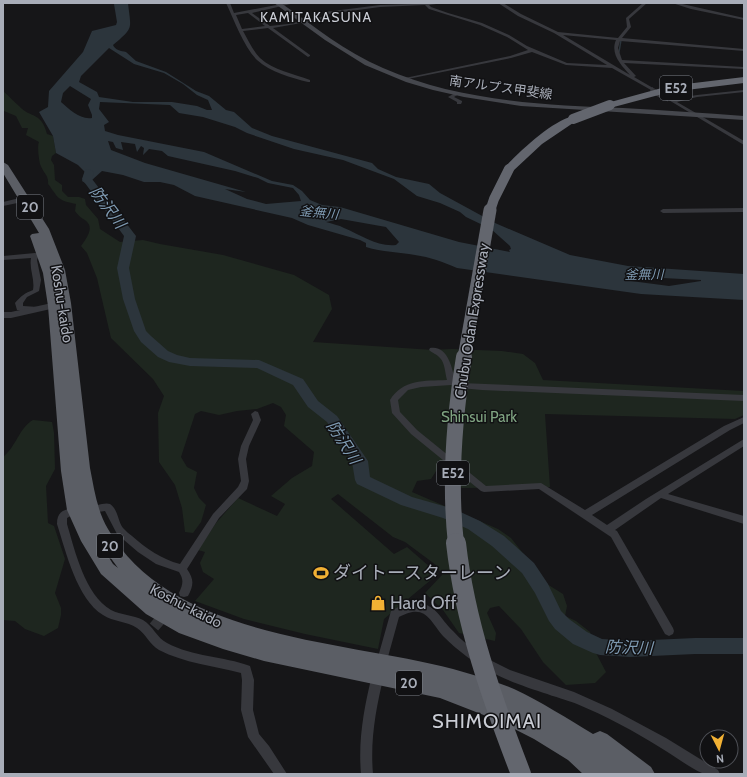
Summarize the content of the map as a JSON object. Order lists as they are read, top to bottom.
{
  "streets": {
    "highway": [
      "E52",
      "20",
      "Koshu-kaido",
      "Chubu Odan Expressway"
    ],
    "main road": ["南アルプス甲斐線"]
  },
  "districts": ["KAMITAKASUNA", "SHIMOIMAI"],
  "water": ["防沢川", "釜無川"],
  "parks": ["Shinsui Park"],
  "places": {
    "sports": ["ダイトースターレーン"],
    "shop": ["Hard Off"]
  },
  "north": "bottom"
}
